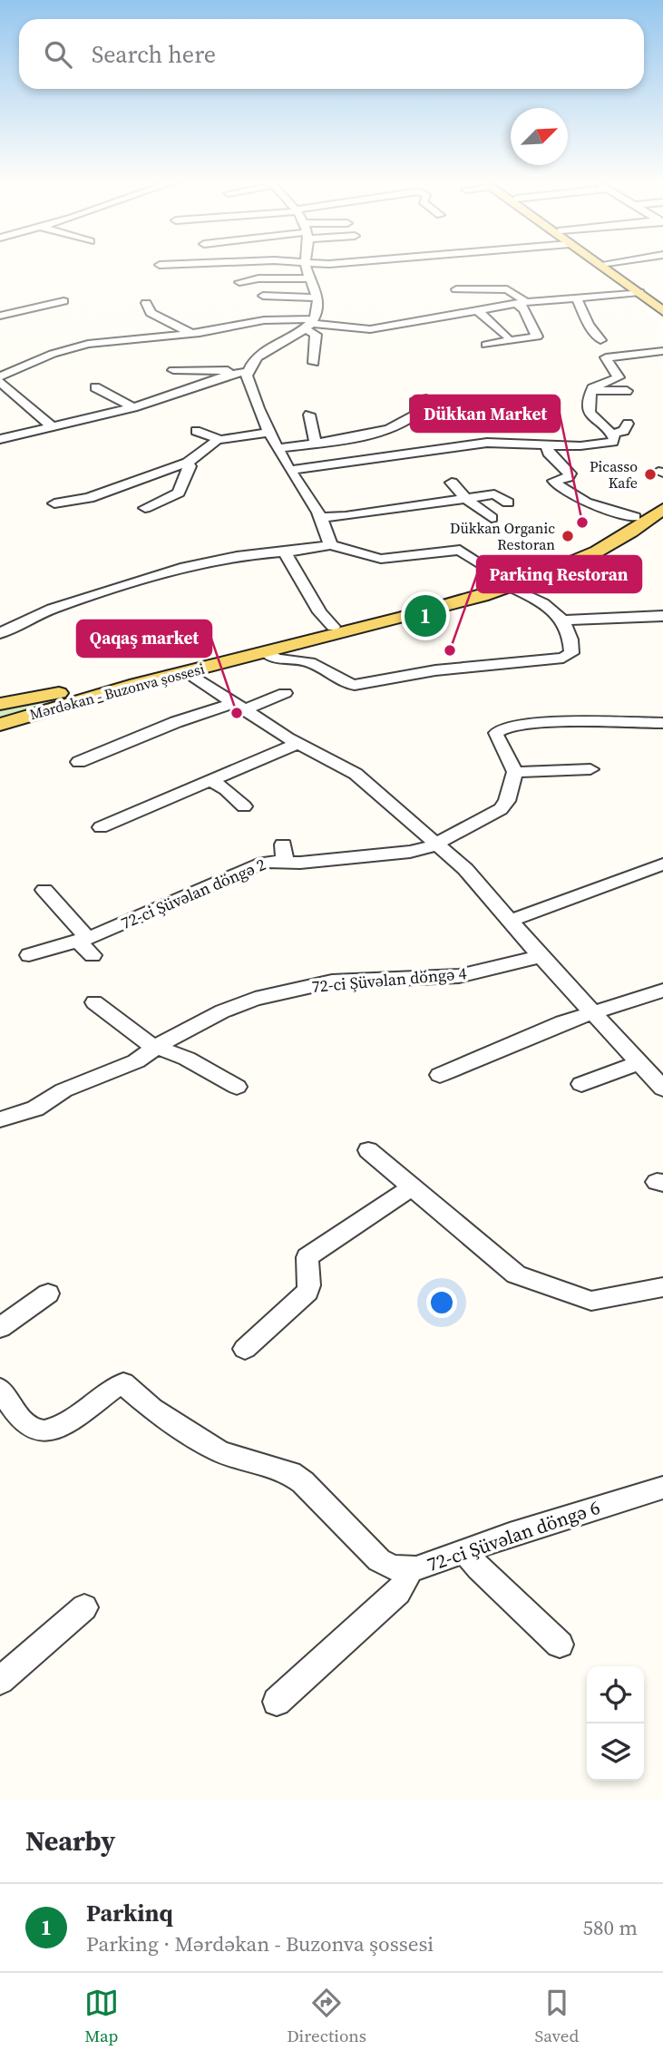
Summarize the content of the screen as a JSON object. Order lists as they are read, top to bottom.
{
  "streets": {
    "main road": ["Mərdəkan - Buzonva şossesi"],
    "street": ["72-ci Şüvəlan döngə 2", "72-ci Şüvəlan döngə 4", "72-ci Şüvəlan döngə 6"]
  },
  "places": [
    "Picasso Kafe",
    "Dükkan Market",
    "Dükkan Organic Restoran",
    "Parkinq Restoran",
    "Qaqaş market"
  ],
  "north": "top right",
  "page": {
    "search": "Search here",
    "pins": "1",
    "heading": "Nearby",
    "list": [
      {
        "mark": "1",
        "name": "Parkinq",
        "note": "Parking · Mərdəkan - Buzonva şossesi",
        "value": "580 m"
      }
    ],
    "nav": ["Map", "Directions", "Saved"]
  }
}
